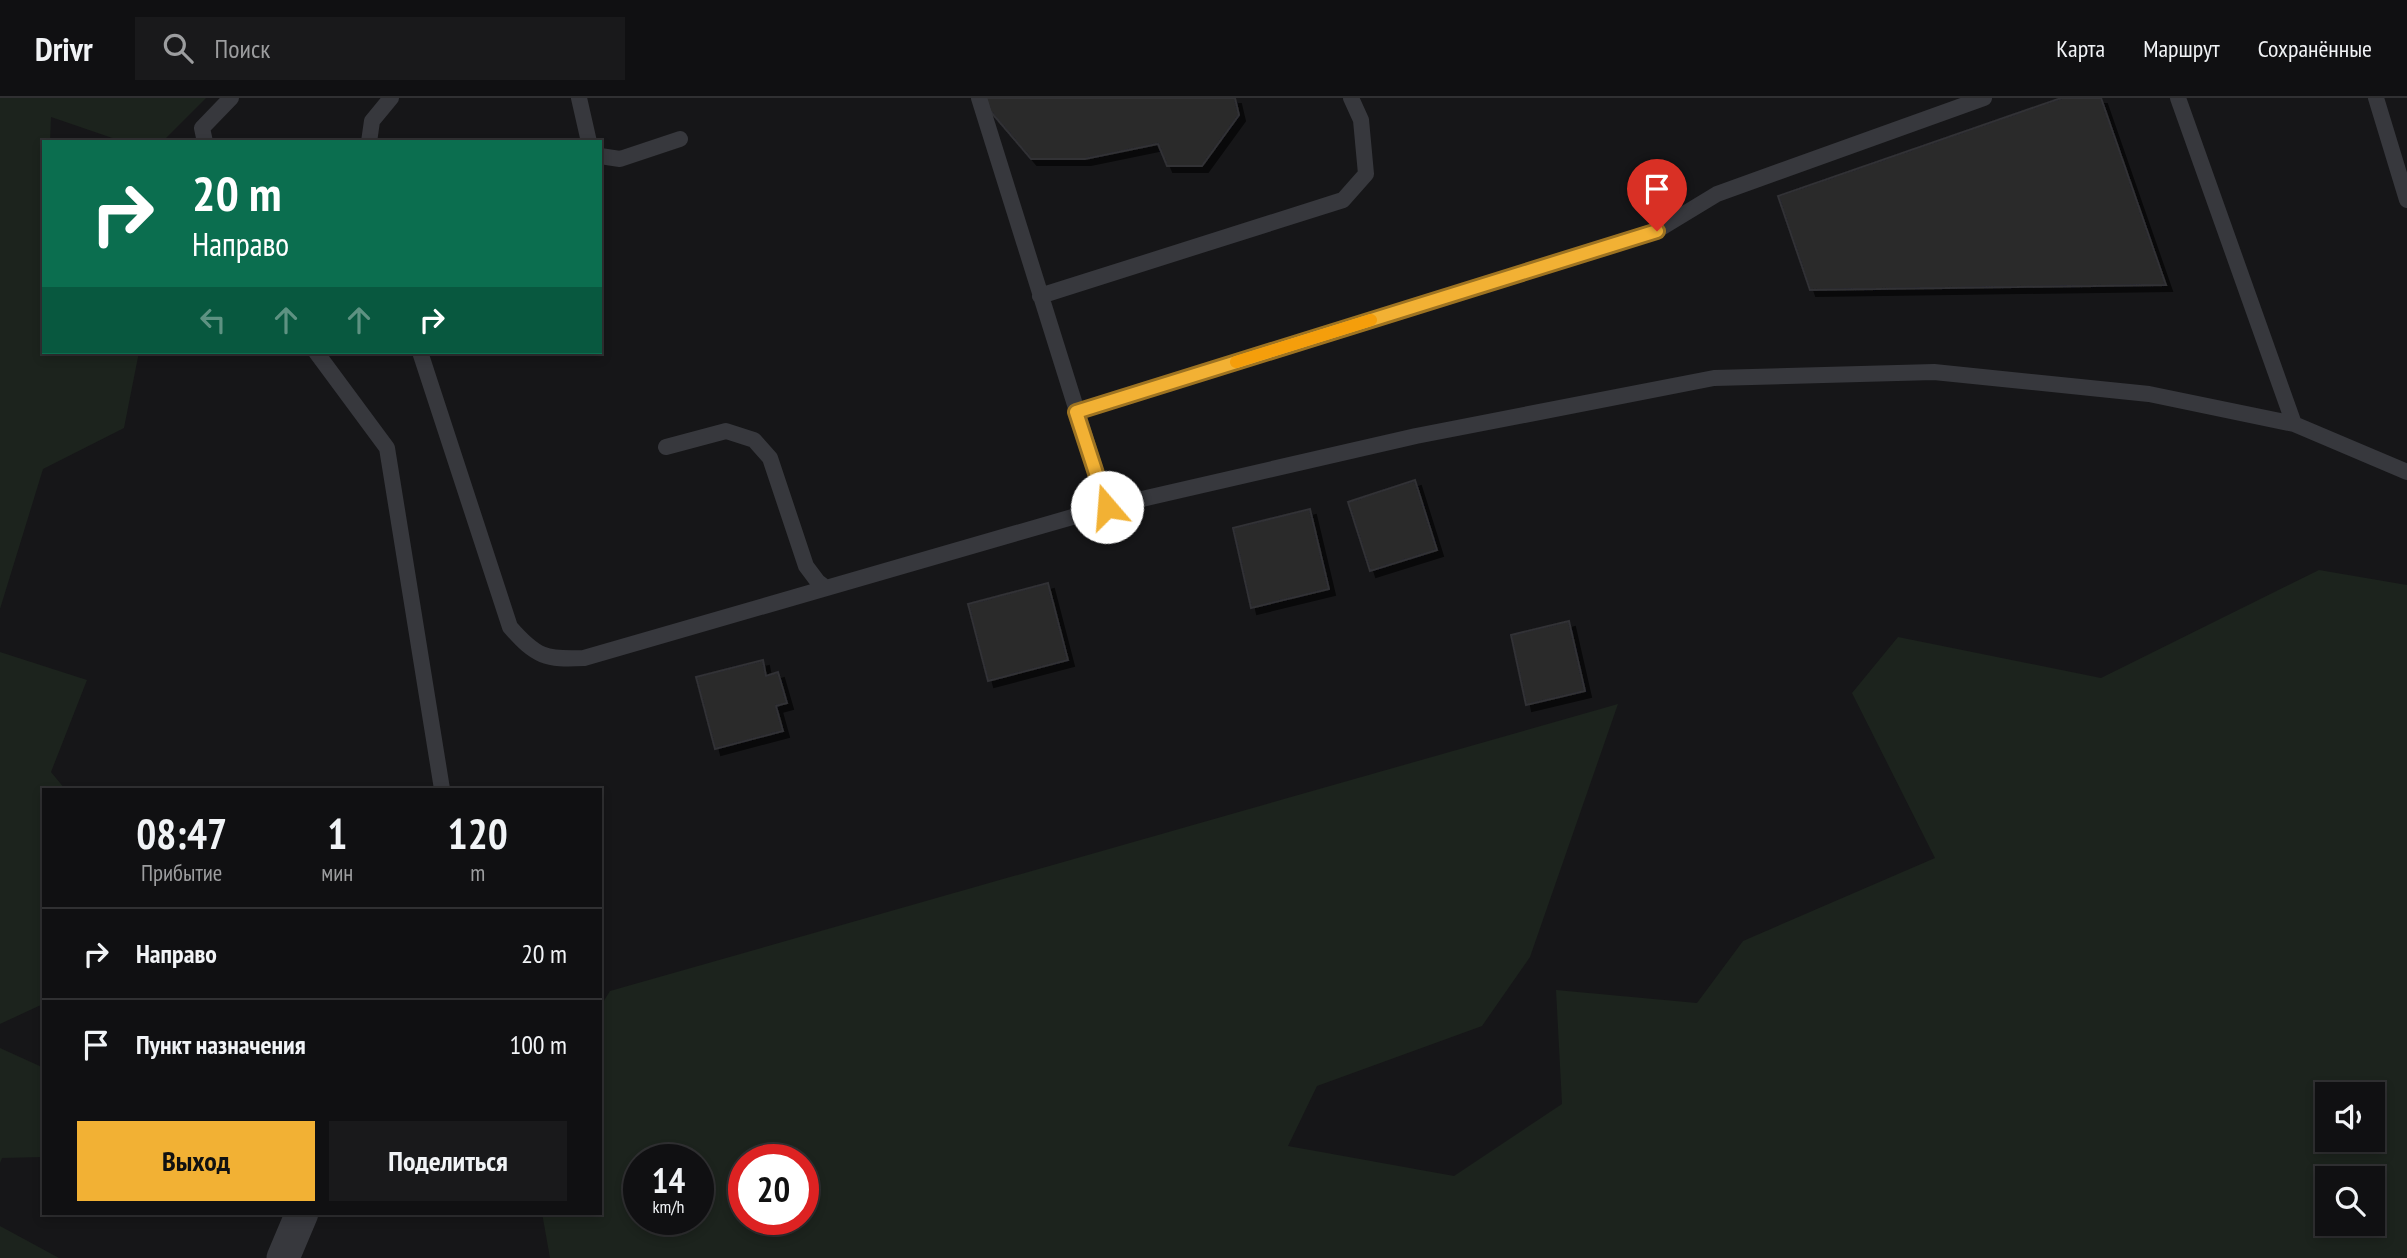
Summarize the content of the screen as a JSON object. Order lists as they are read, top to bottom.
{
  "page": {
    "header": "Drivr",
    "search": "Поиск",
    "nav": ["Карта", "Маршрут", "Сохранённые"],
    "turn": ["20 m", "Направо"],
    "eta": [
      "08:47",
      "Прибытие",
      "1",
      "мин",
      "120",
      "m"
    ],
    "list": [
      {
        "name": "Направо",
        "value": "20 m"
      },
      {
        "name": "Пункт назначения",
        "value": "100 m"
      }
    ],
    "buttons": ["Выход", "Поделиться"],
    "speed": "14 km/h",
    "limit": "20"
  }
}
